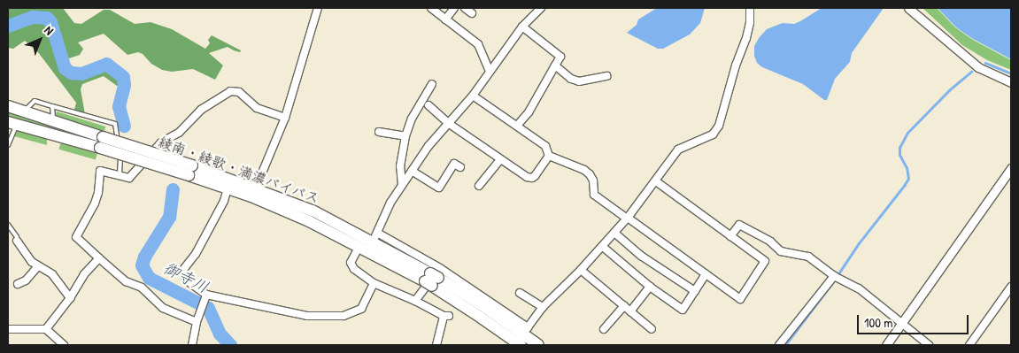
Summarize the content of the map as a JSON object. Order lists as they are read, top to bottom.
{
  "streets": {
    "highway": ["綾南・綾歌・満濃バイパス"]
  },
  "water": ["御寺川"],
  "scale_bar": "100 m",
  "north": "top right"
}
